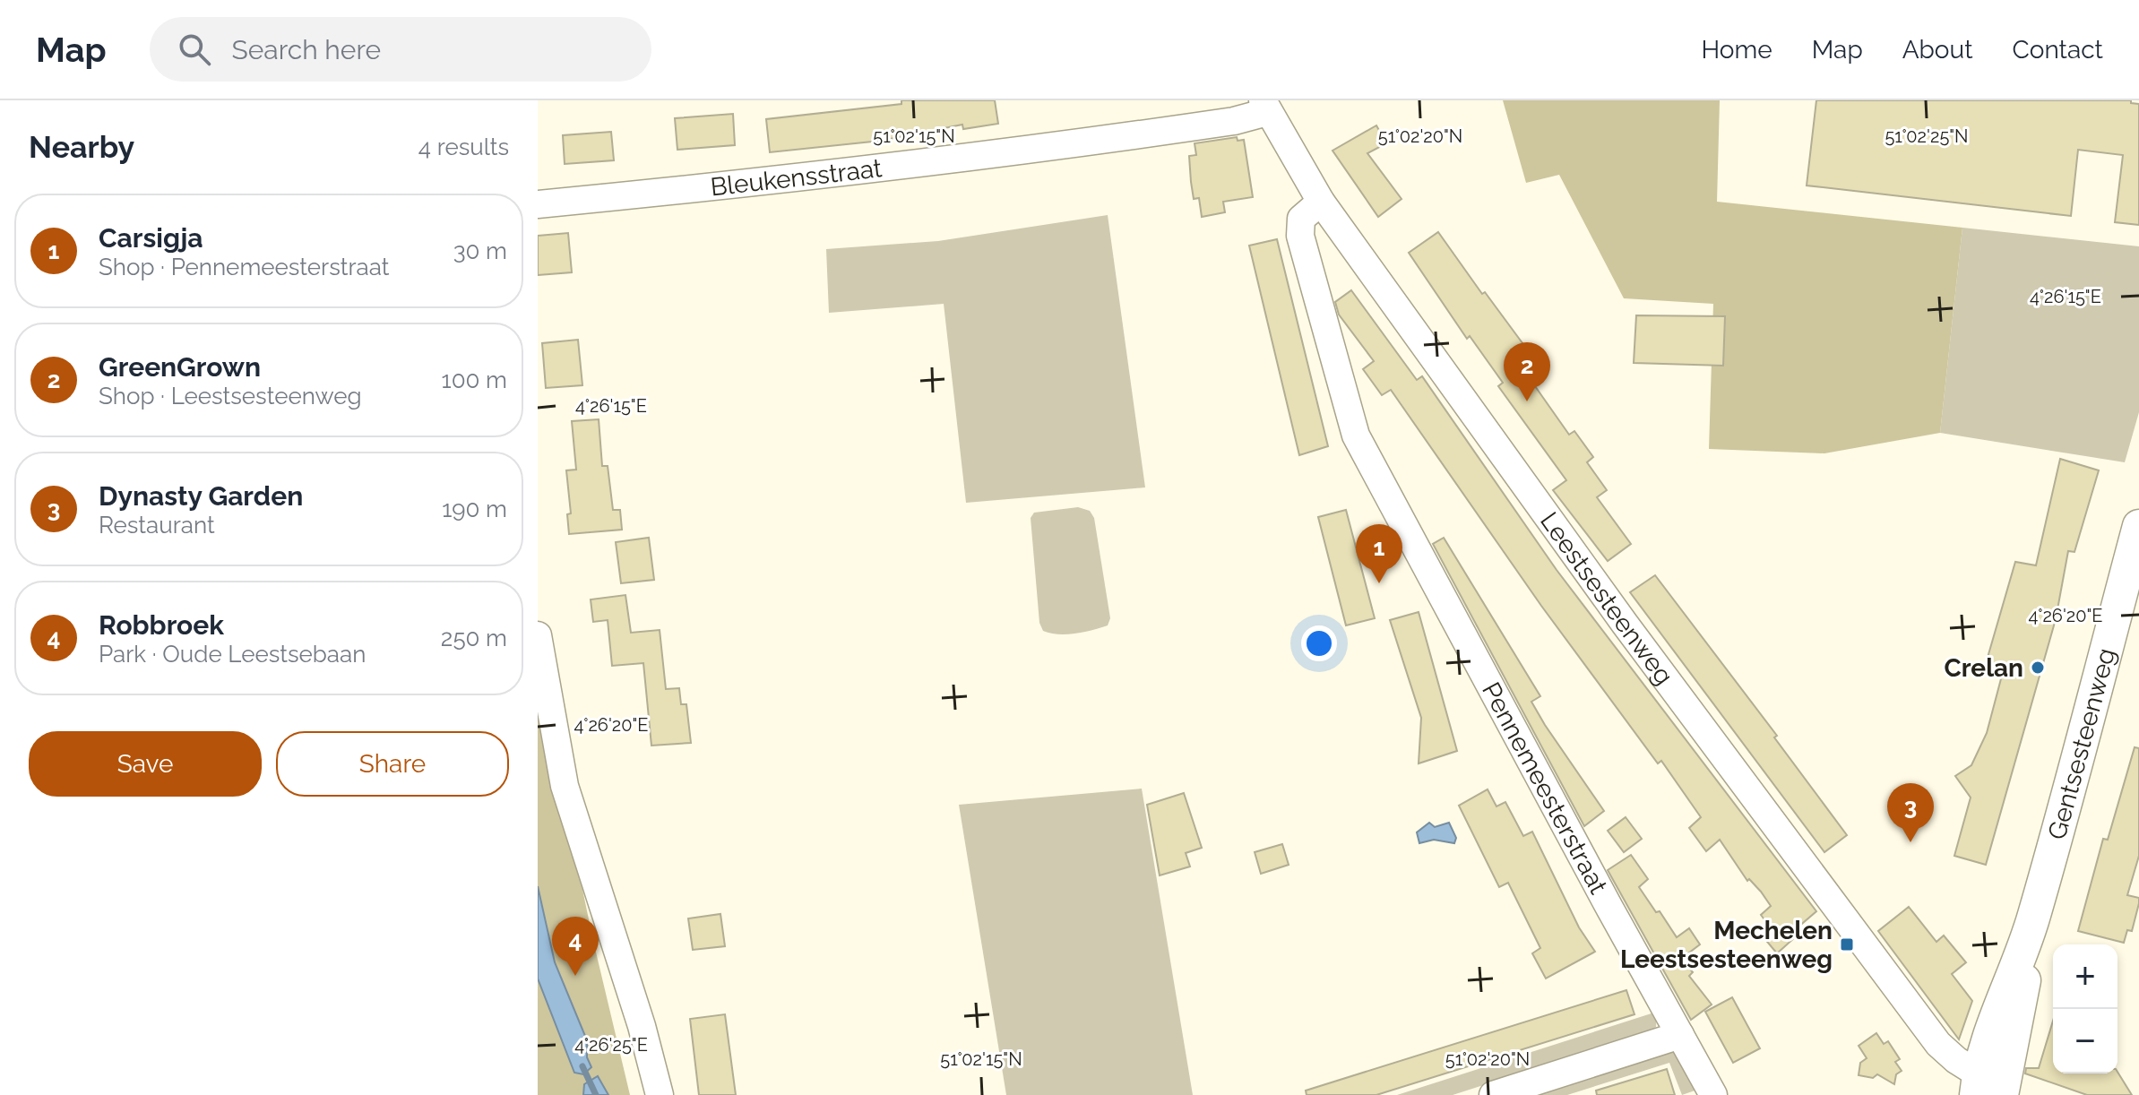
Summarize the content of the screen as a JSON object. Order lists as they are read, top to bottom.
{
  "streets": {
    "main road": ["Gentsesteenweg"],
    "street": ["Bleukensstraat", "Leestsesteenweg", "Pennemeesterstraat"]
  },
  "crossings": [
    ["Bleukensstraat", "Leestsesteenweg"],
    ["Leestsesteenweg", "Gentsesteenweg"],
    ["Leestsesteenweg", "Pennemeesterstraat"]
  ],
  "places": {
    "other": ["Crelan"],
    "transit": ["Mechelen Leestsesteenweg"]
  },
  "page": {
    "header": "Map",
    "search": "Search here",
    "nav": [
      "Home",
      "Map",
      "About",
      "Contact"
    ],
    "heading": ["Nearby", "4 results"],
    "list": [
      {
        "mark": "1",
        "name": "Carsigja",
        "note": "Shop · Pennemeesterstraat",
        "value": "30 m"
      },
      {
        "mark": "2",
        "name": "GreenGrown",
        "note": "Shop · Leestsesteenweg",
        "value": "100 m"
      },
      {
        "mark": "3",
        "name": "Dynasty Garden",
        "note": "Restaurant",
        "value": "190 m"
      },
      {
        "mark": "4",
        "name": "Robbroek",
        "note": "Park · Oude Leestsebaan",
        "value": "250 m"
      }
    ],
    "pins": [
      "2",
      "1",
      "3",
      "4"
    ],
    "buttons": ["Save", "Share"],
    "map_buttons": ["+", "−"]
  },
  "coordinates": [
    "51°02'15\"N",
    "51°02'20\"N",
    "51°02'25\"N",
    "4°26'15\"E",
    "4°26'20\"E",
    "4°26'25\"E"
  ]
}
